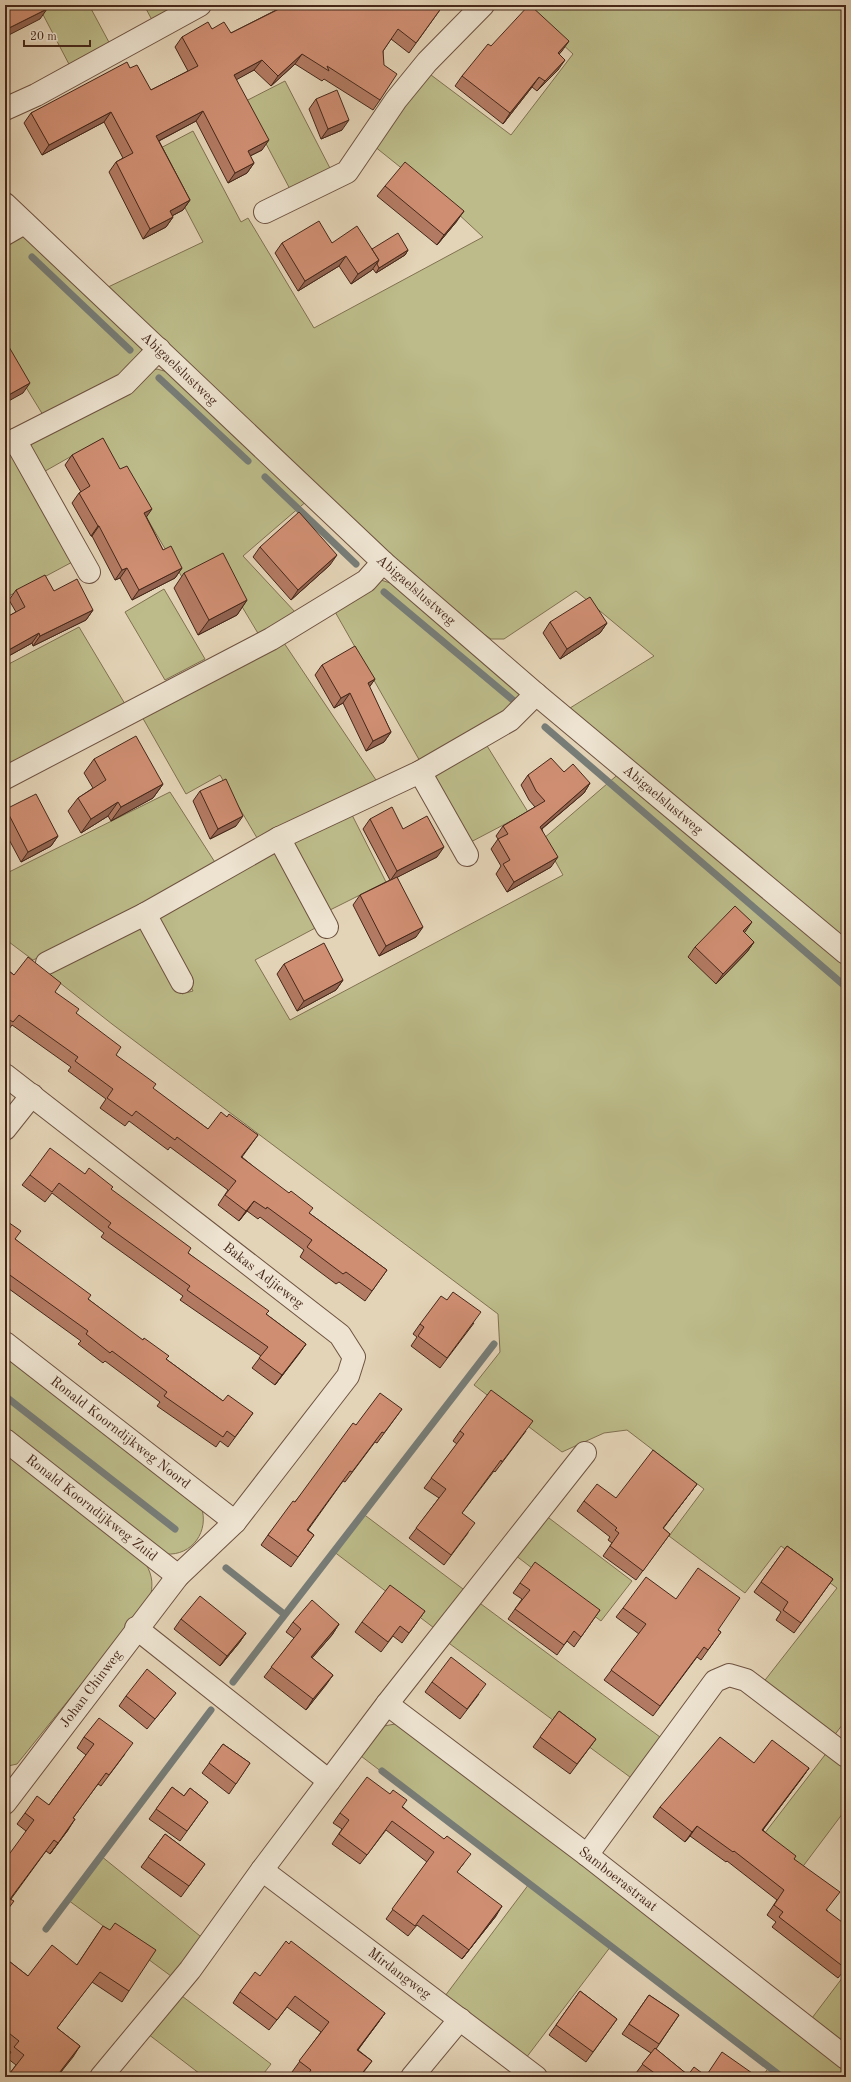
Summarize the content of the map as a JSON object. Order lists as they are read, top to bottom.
{
  "streets": {
    "street": [
      "Abigaelslustweg",
      "Bakas Adjieweg",
      "Ronald Koorndijkweg Noord",
      "Ronald Koorndijkweg Zuid",
      "Johan Chinweg",
      "Samboerastraat",
      "Mirdangweg"
    ]
  },
  "crossings": [
    ["Bakas Adjieweg", "Ronald Koorndijkweg Noord"],
    ["Bakas Adjieweg", "Ronald Koorndijkweg Zuid"],
    ["Bakas Adjieweg", "Johan Chinweg"],
    ["Ronald Koorndijkweg Zuid", "Johan Chinweg"]
  ],
  "scale_bar": "20 m"
}
